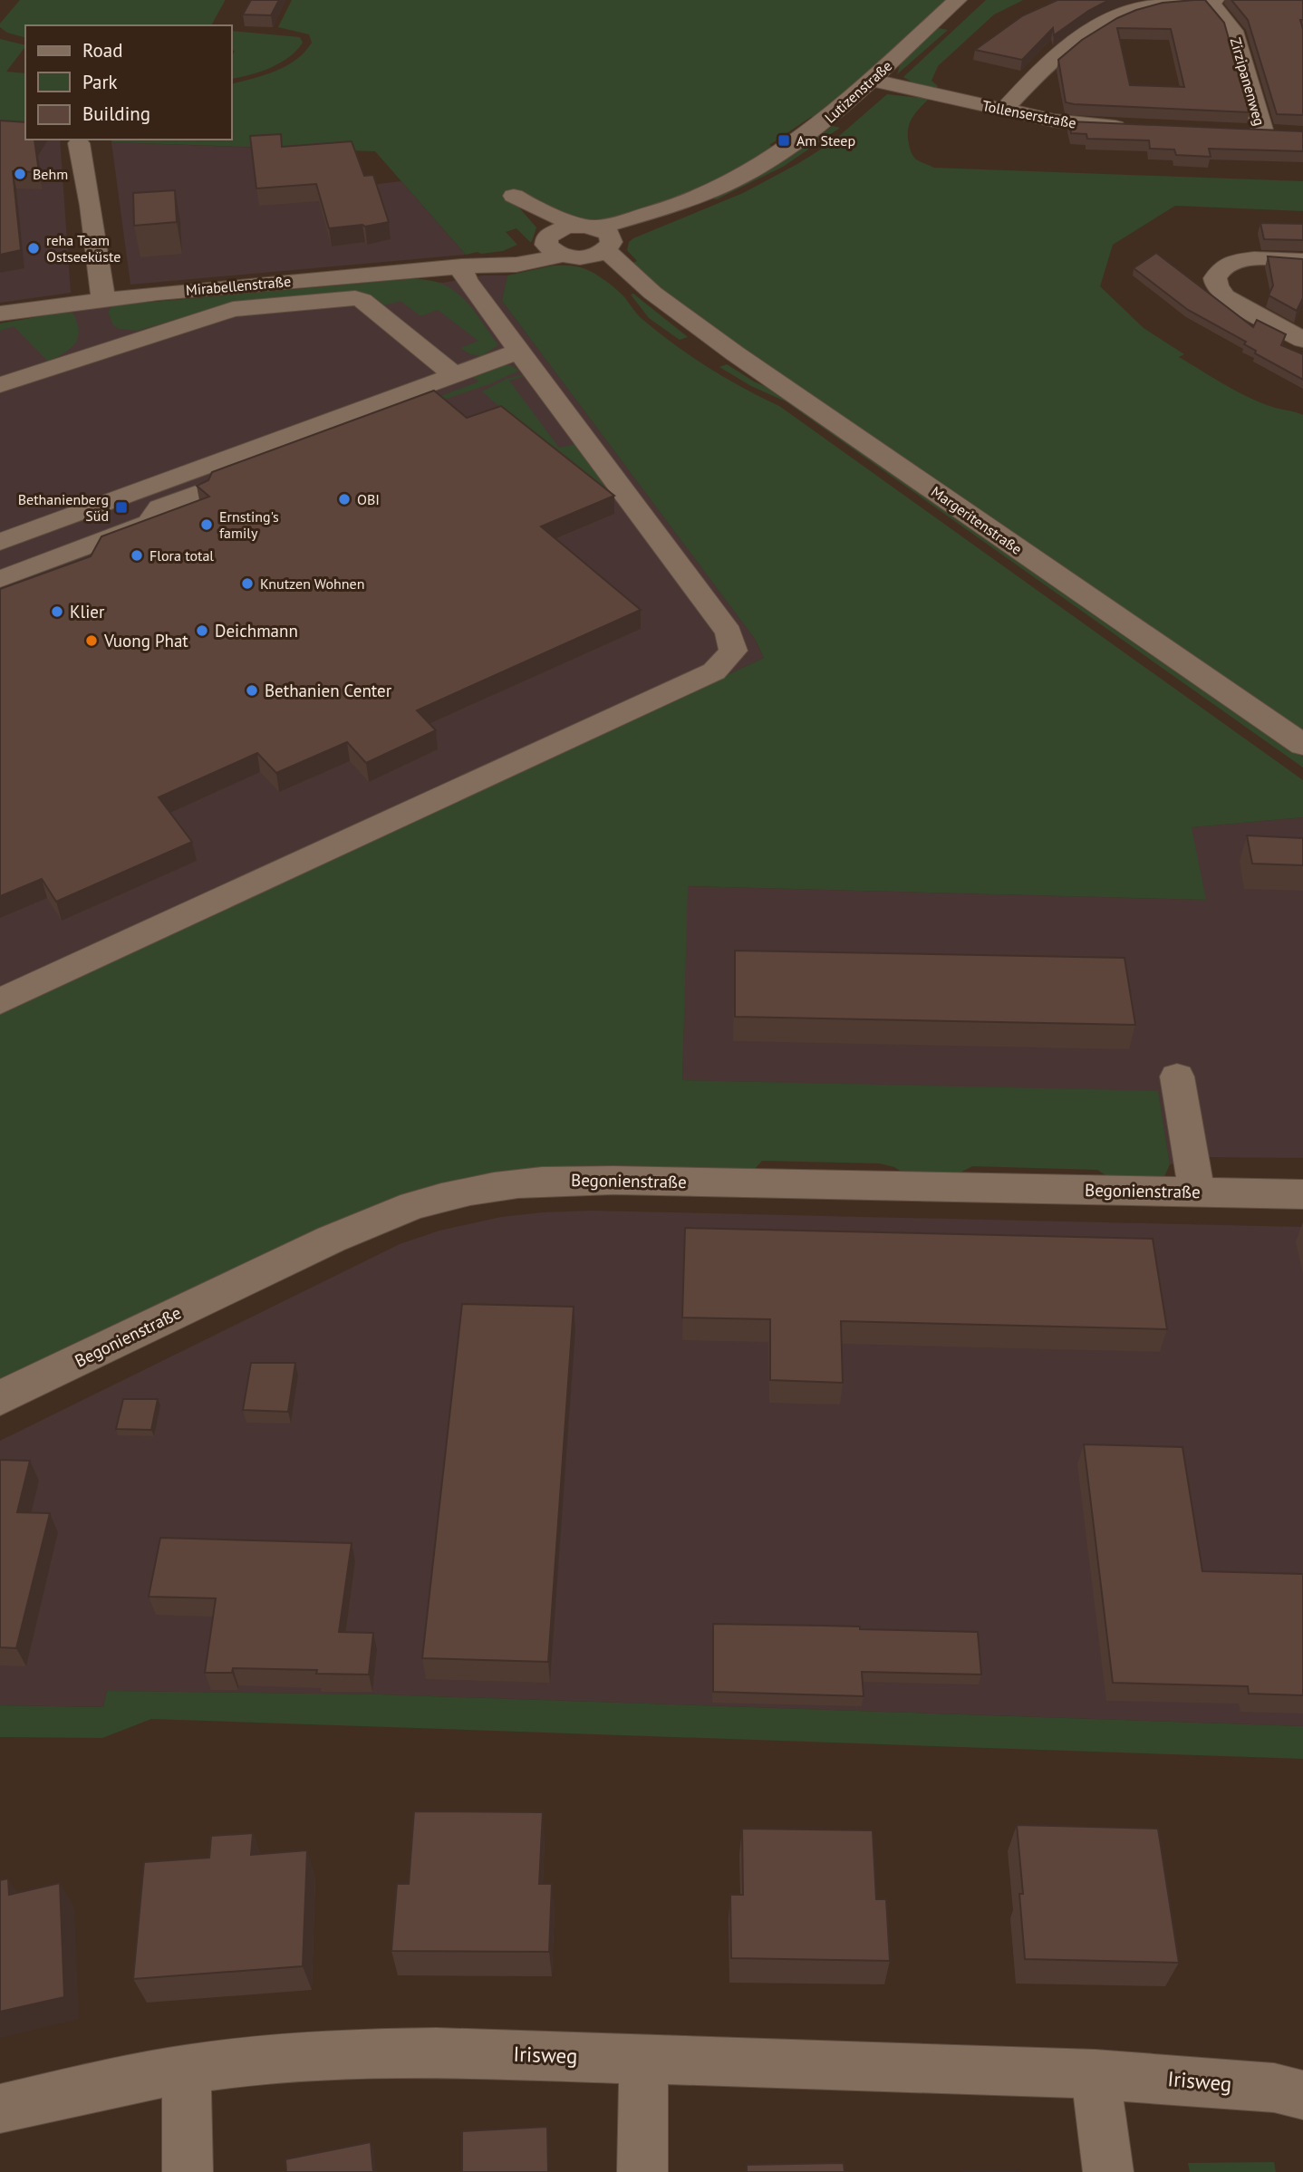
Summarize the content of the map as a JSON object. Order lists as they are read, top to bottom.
{
  "streets": {
    "street": [
      "Zirzipanenweg",
      "Lutizenstraße",
      "Tollenserstraße",
      "Mirabellenstraße",
      "Margeritenstraße",
      "Begonienstraße",
      "Irisweg"
    ]
  },
  "crossings": [
    ["Lutizenstraße", "Tollenserstraße"],
    ["Lutizenstraße", "Mirabellenstraße"],
    ["Lutizenstraße", "Margeritenstraße"],
    ["Mirabellenstraße", "Margeritenstraße"]
  ],
  "places": {
    "transit": ["Am Steep", "Bethanienberg Süd"],
    "other": [
      "Behm",
      "reha Team Ostseeküste",
      "OBI",
      "Ernsting's family",
      "Flora total",
      "Knutzen Wohnen",
      "Klier",
      "Deichmann",
      "Vuong Phat",
      "Bethanien Center"
    ]
  },
  "legend": ["Road", "Park", "Building"]
}
